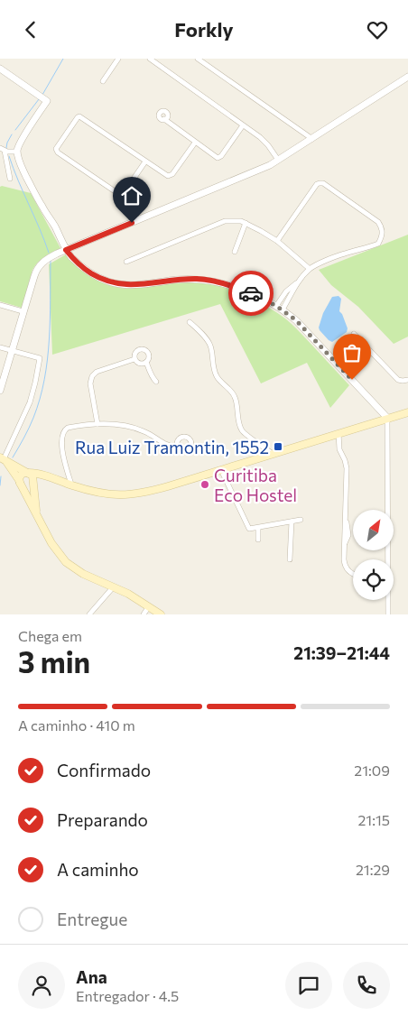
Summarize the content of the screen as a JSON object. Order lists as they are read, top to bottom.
{
  "places": {
    "transit": ["Rua Luiz Tramontin, 1552"],
    "other": ["Curitiba Eco Hostel"]
  },
  "north": "top right",
  "page": {
    "header": "Forkly",
    "heading": ["3 min", "Chega em", "21:39–21:44"],
    "panel": ["Ana", "Entregador · 4.5"],
    "bar": "A caminho · 410 m",
    "list": [
      ["Confirmado", "21:09"],
      ["Preparando", "21:15"],
      ["A caminho", "21:29"],
      "Entregue"
    ]
  }
}
